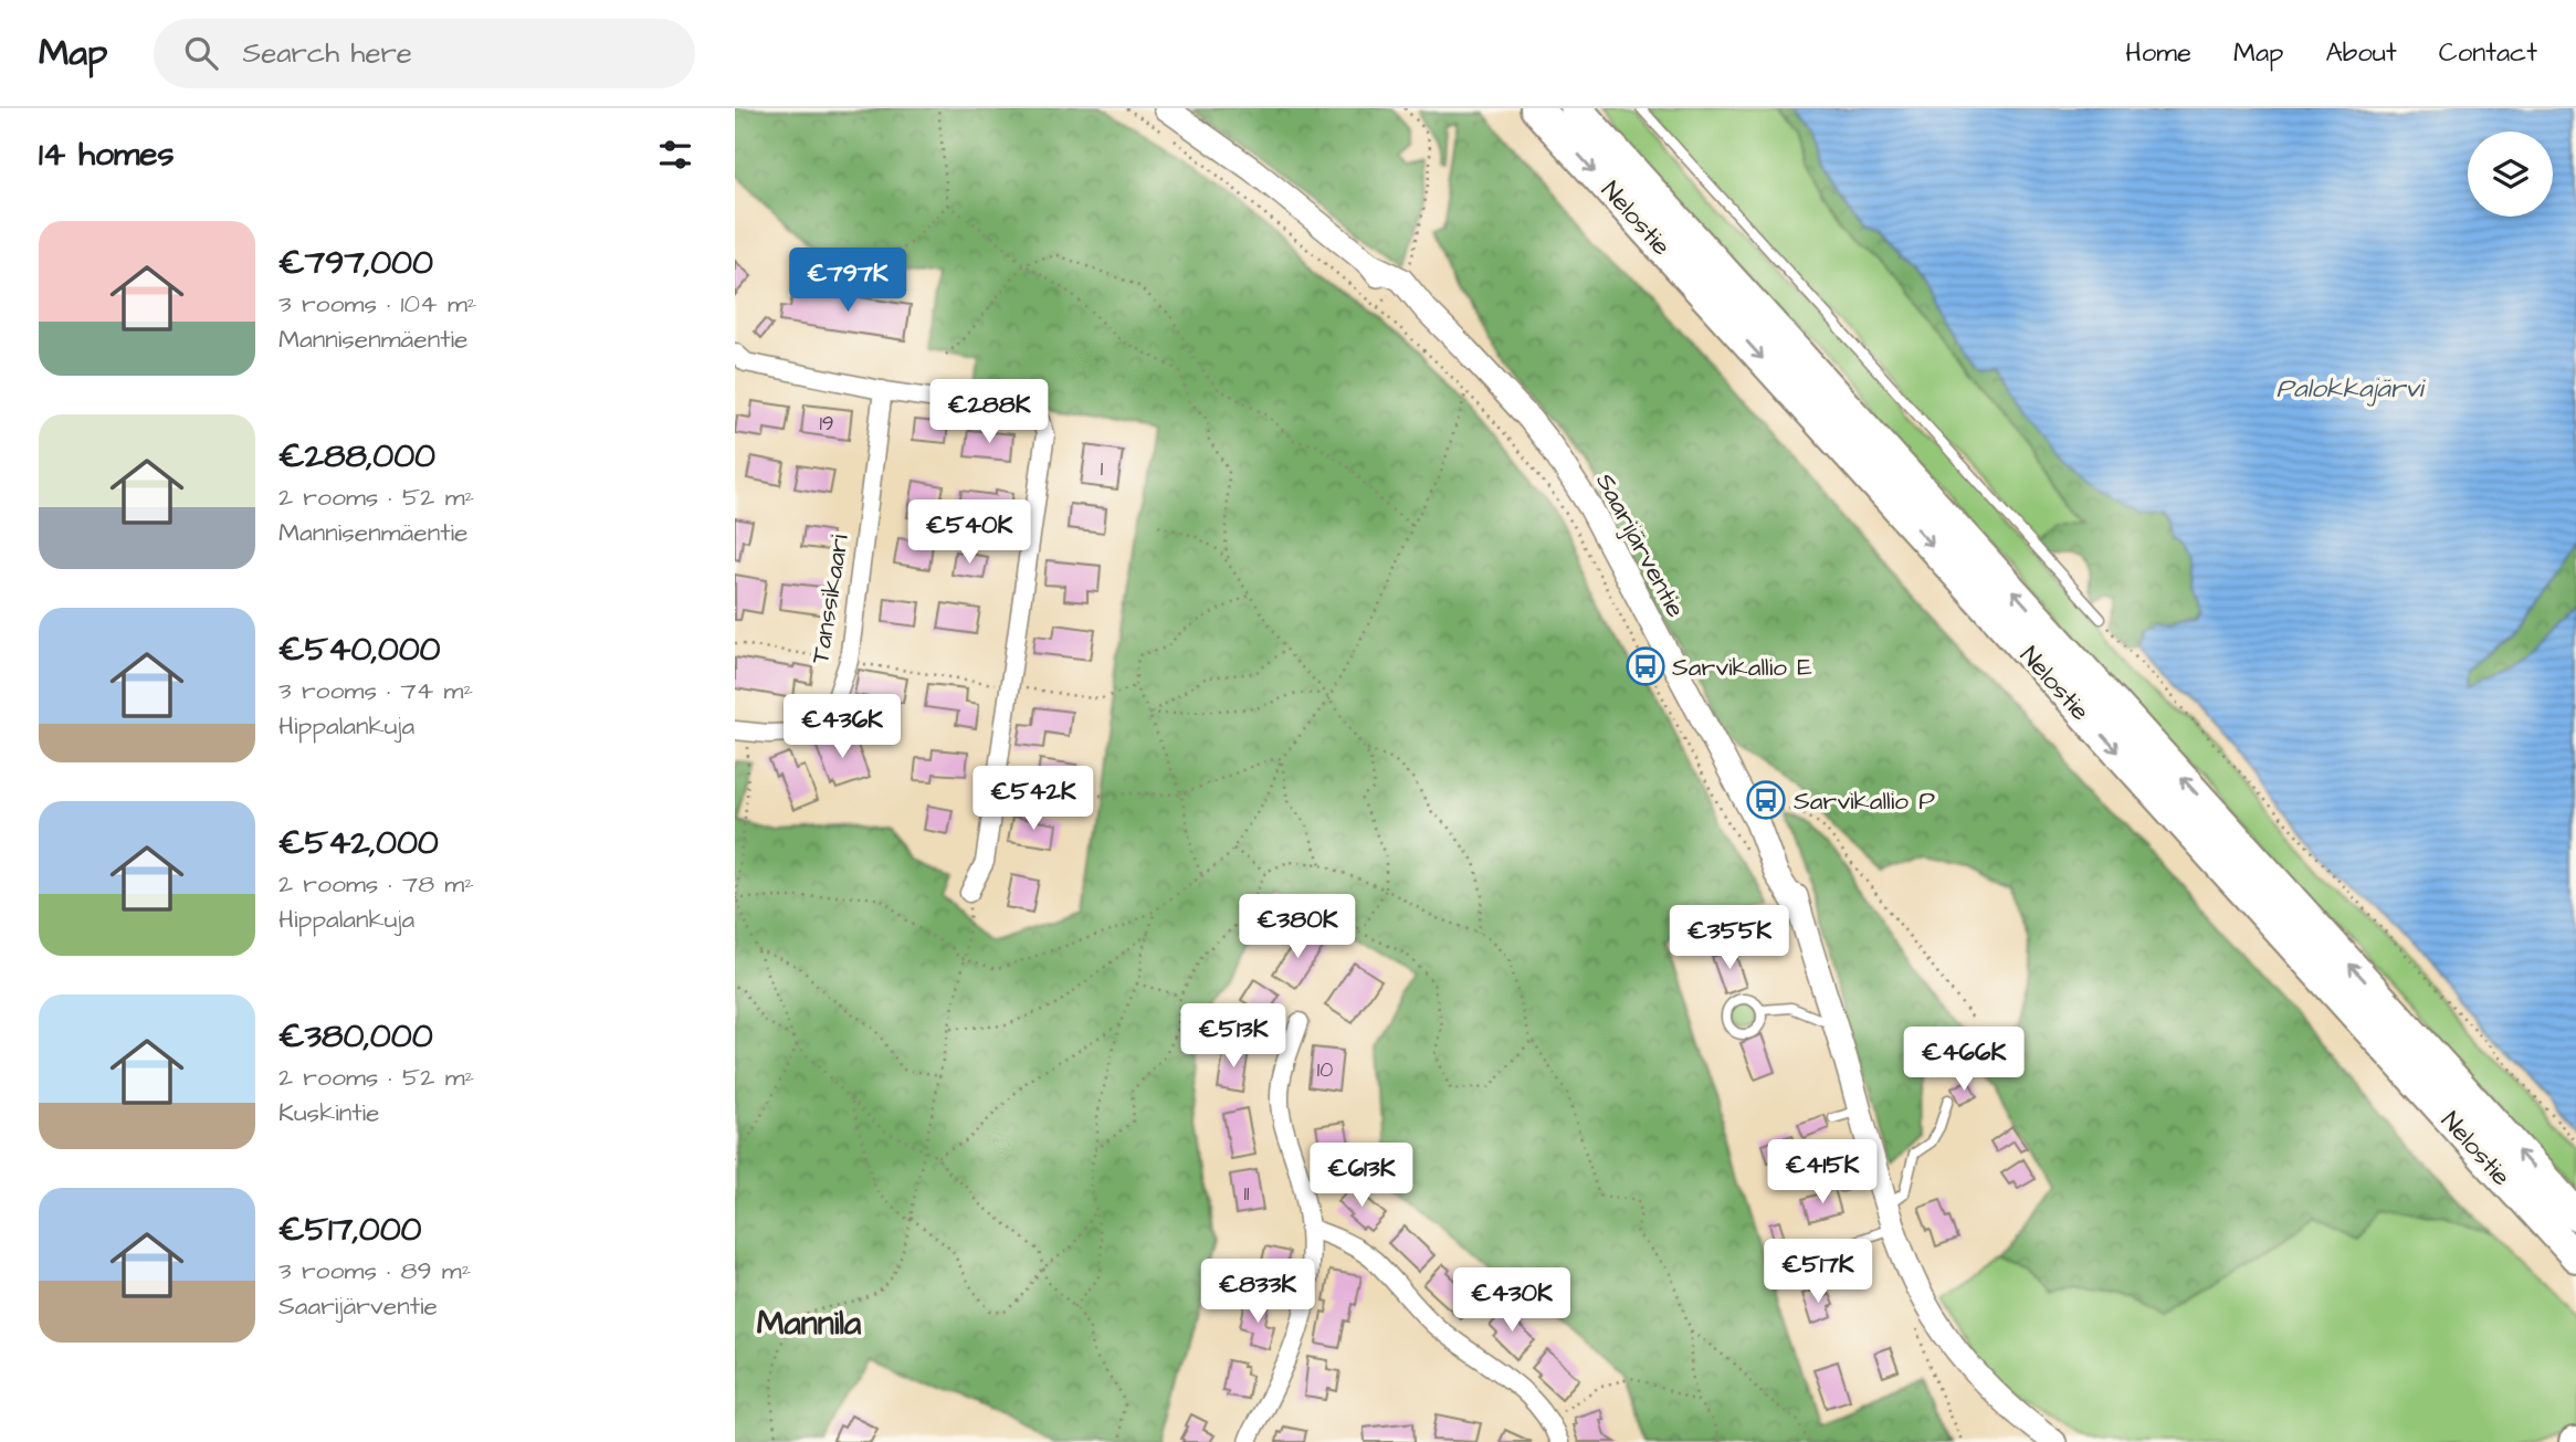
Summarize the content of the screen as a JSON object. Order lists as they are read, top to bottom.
{
  "streets": {
    "highway": ["Nelostie"],
    "main road": ["Saarijärventie"],
    "street": ["Tanssikaari"]
  },
  "districts": ["Mannila"],
  "water": ["Palokkajärvi"],
  "places": {
    "bus stop": ["Sarvikallio E", "Sarvikallio P"]
  },
  "house_numbers": [
    "19",
    "1",
    "10",
    "11"
  ],
  "page": {
    "header": "Map",
    "search": "Search here",
    "nav": [
      "Home",
      "Map",
      "About",
      "Contact"
    ],
    "heading": "14 homes",
    "list": [
      {
        "name": "€797,000",
        "note": "3 rooms · 104 m² · Mannisenmäentie"
      },
      {
        "name": "€288,000",
        "note": "2 rooms · 52 m² · Mannisenmäentie"
      },
      {
        "name": "€540,000",
        "note": "3 rooms · 74 m² · Hippalankuja"
      },
      {
        "name": "€542,000",
        "note": "2 rooms · 78 m² · Hippalankuja"
      },
      {
        "name": "€380,000",
        "note": "2 rooms · 52 m² · Kuskintie"
      },
      {
        "name": "€517,000",
        "note": "3 rooms · 89 m² · Saarijärventie"
      }
    ],
    "price": [
      "€797K",
      "€288K",
      "€540K",
      "€436K",
      "€542K",
      "€380K",
      "€355K",
      "€513K",
      "€466K",
      "€415K",
      "€613K",
      "€517K",
      "€833K",
      "€430K"
    ]
  }
}
